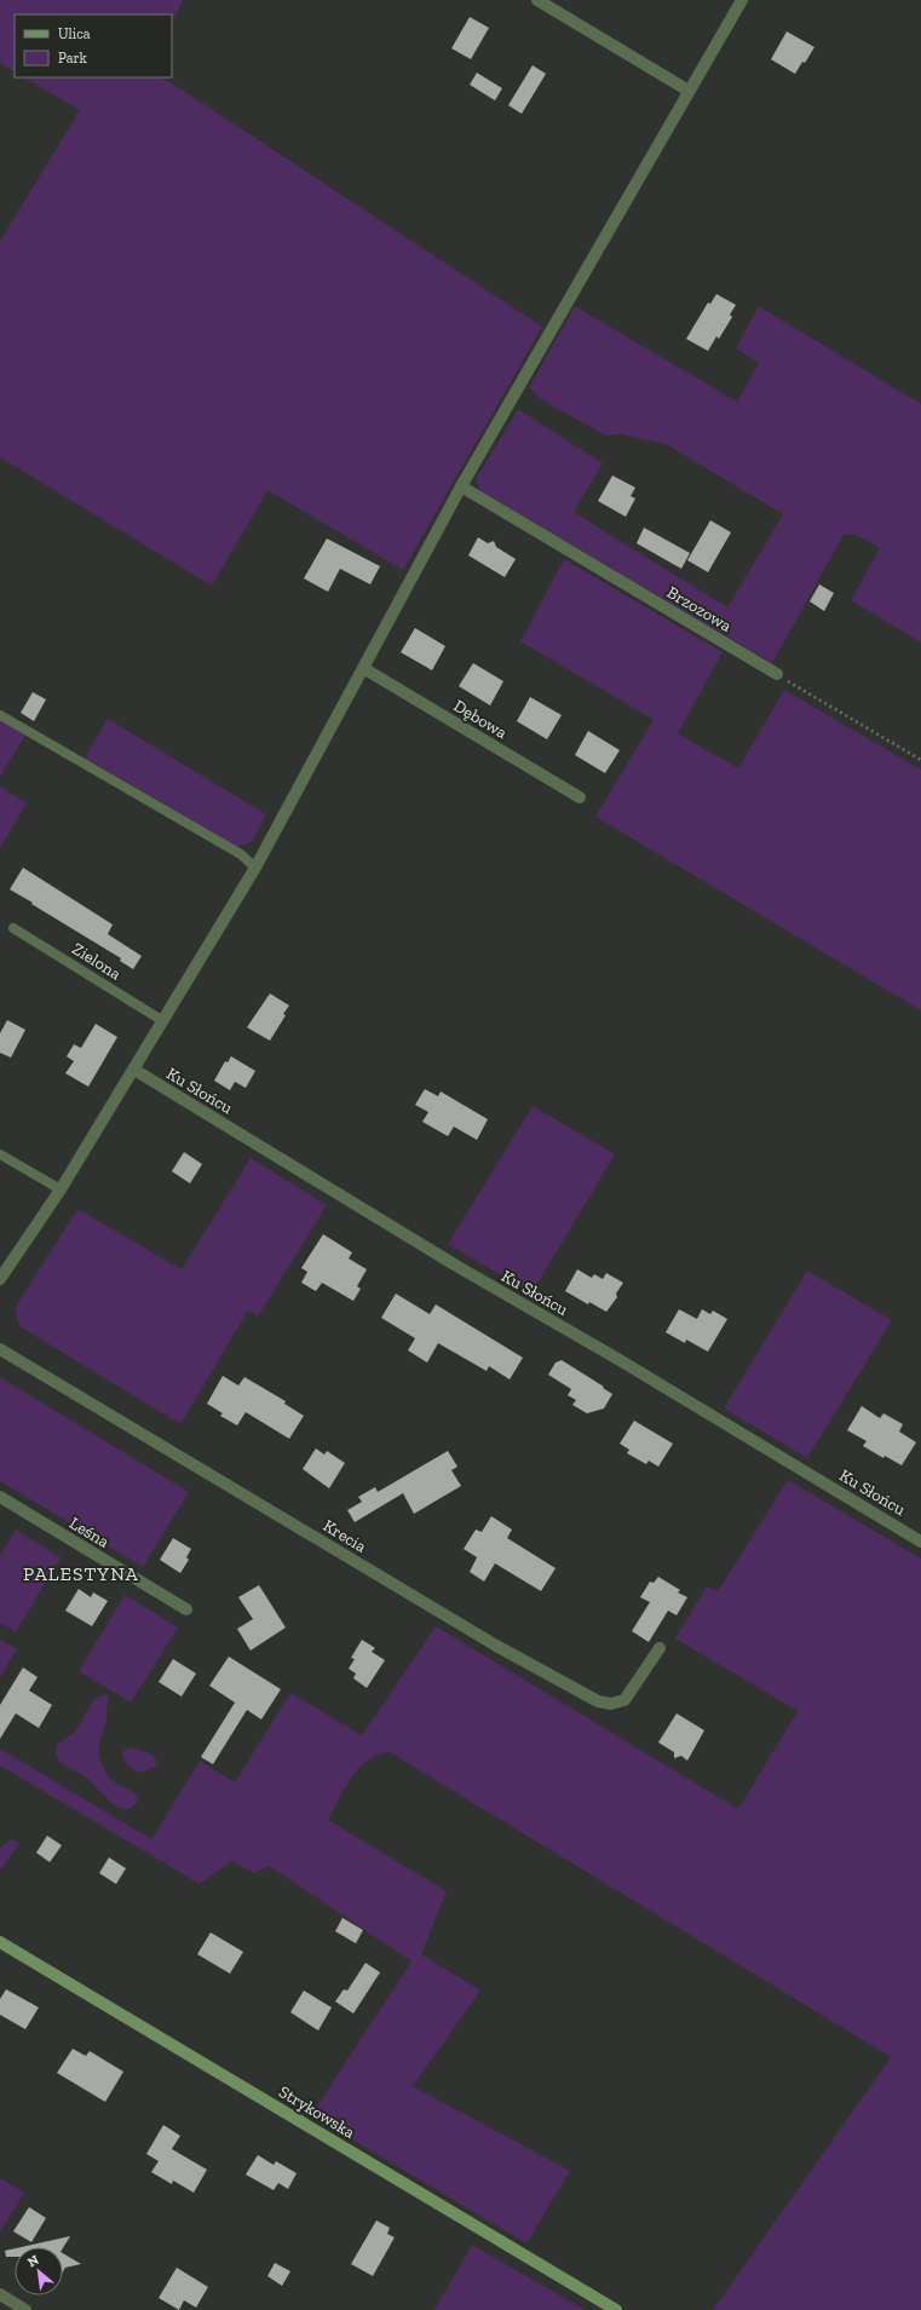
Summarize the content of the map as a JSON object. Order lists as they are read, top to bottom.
{
  "streets": {
    "street": [
      "Brzozowa",
      "Dębowa",
      "Ku Słońcu",
      "Leśna",
      "Krecia",
      "Strykowska"
    ],
    "lane": ["Zielona"]
  },
  "districts": ["PALESTYNA"],
  "legend": ["Ulica", "Park"],
  "north": "top left"
}
